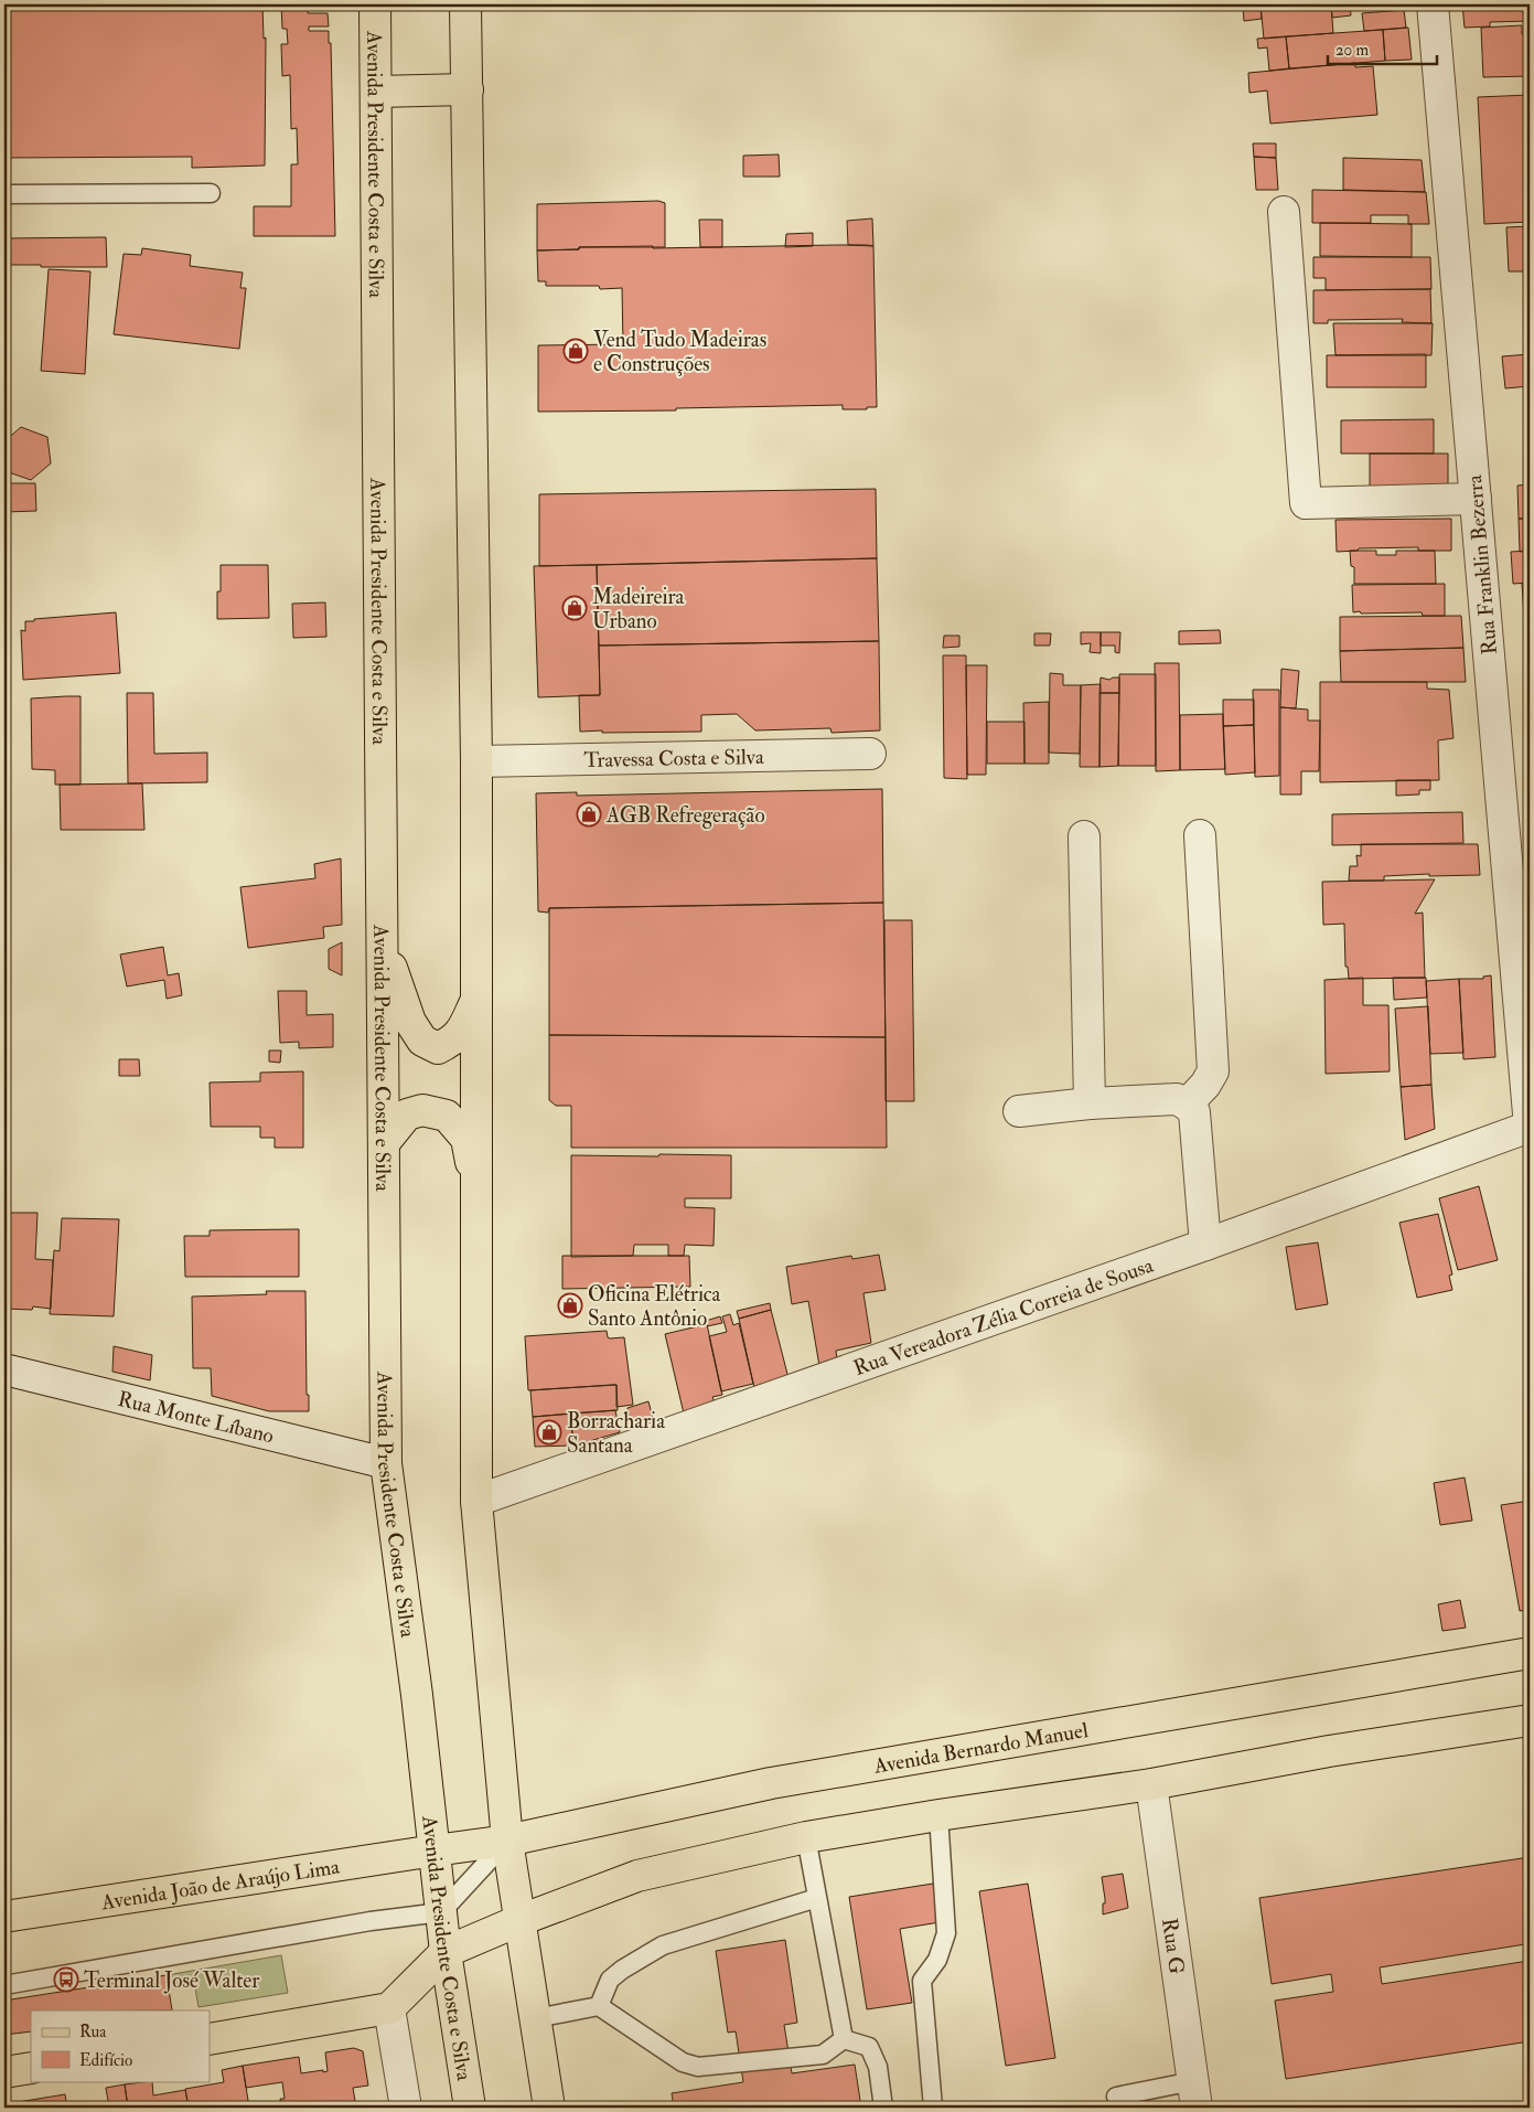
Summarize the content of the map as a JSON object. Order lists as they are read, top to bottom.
{
  "streets": {
    "main road": ["Avenida Presidente Costa e Silva", "Avenida Bernardo Manuel", "Avenida João de Araújo Lima"],
    "street": [
      "Rua Franklin Bezerra",
      "Travessa Costa e Silva",
      "Rua Vereadora Zélia Correia de Sousa",
      "Rua Monte Líbano",
      "Rua G"
    ]
  },
  "crossings": [
    ["Avenida Presidente Costa e Silva", "Rua Monte Líbano"],
    ["Avenida Presidente Costa e Silva", "Avenida Bernardo Manuel"],
    ["Avenida Presidente Costa e Silva", "Avenida João de Araújo Lima"],
    ["Rua Franklin Bezerra", "Rua Vereadora Zélia Correia de Sousa"],
    ["Avenida Bernardo Manuel", "Avenida João de Araújo Lima"]
  ],
  "places": {
    "shop": [
      "Vend Tudo Madeiras e Construções",
      "Madeireira Urbano",
      "AGB Refregeração",
      "Oficina Elétrica Santo Antônio",
      "Borracharia Santana"
    ],
    "bus stop": ["Terminal José Walter"]
  },
  "legend": ["Rua", "Edifício"],
  "scale_bar": "20 m"
}
